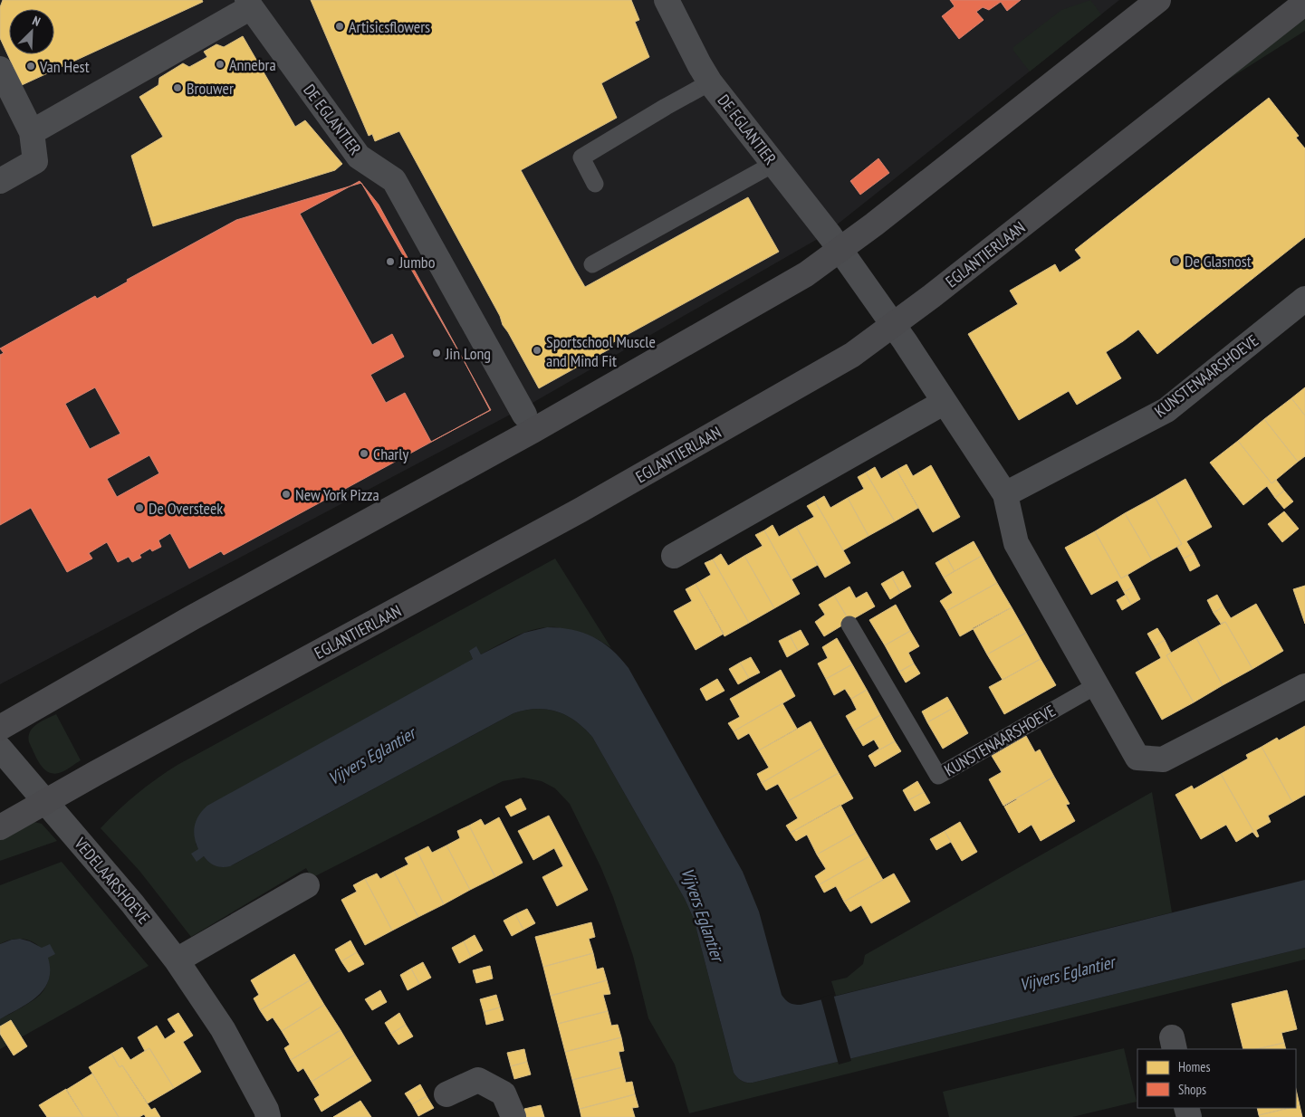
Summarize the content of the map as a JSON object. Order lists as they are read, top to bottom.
{
  "streets": {
    "street": [
      "DE EGLANTIER",
      "EGLANTIERLAAN",
      "KUNSTENAARSHOEVE",
      "VEDELAARSHOEVE"
    ]
  },
  "crossings": [
    ["DE EGLANTIER", "EGLANTIERLAAN"],
    ["EGLANTIERLAAN", "VEDELAARSHOEVE"]
  ],
  "water": ["Vijvers Eglantier"],
  "places": [
    "Artisicsflowers",
    "Annebra",
    "Van Hest",
    "Brouwer",
    "De Glasnost",
    "Jumbo",
    "Sportschool Muscle and Mind Fit",
    "Jin Long",
    "Charly",
    "New York Pizza",
    "De Oversteek"
  ],
  "legend": ["Homes", "Shops"],
  "north": "top right"
}
